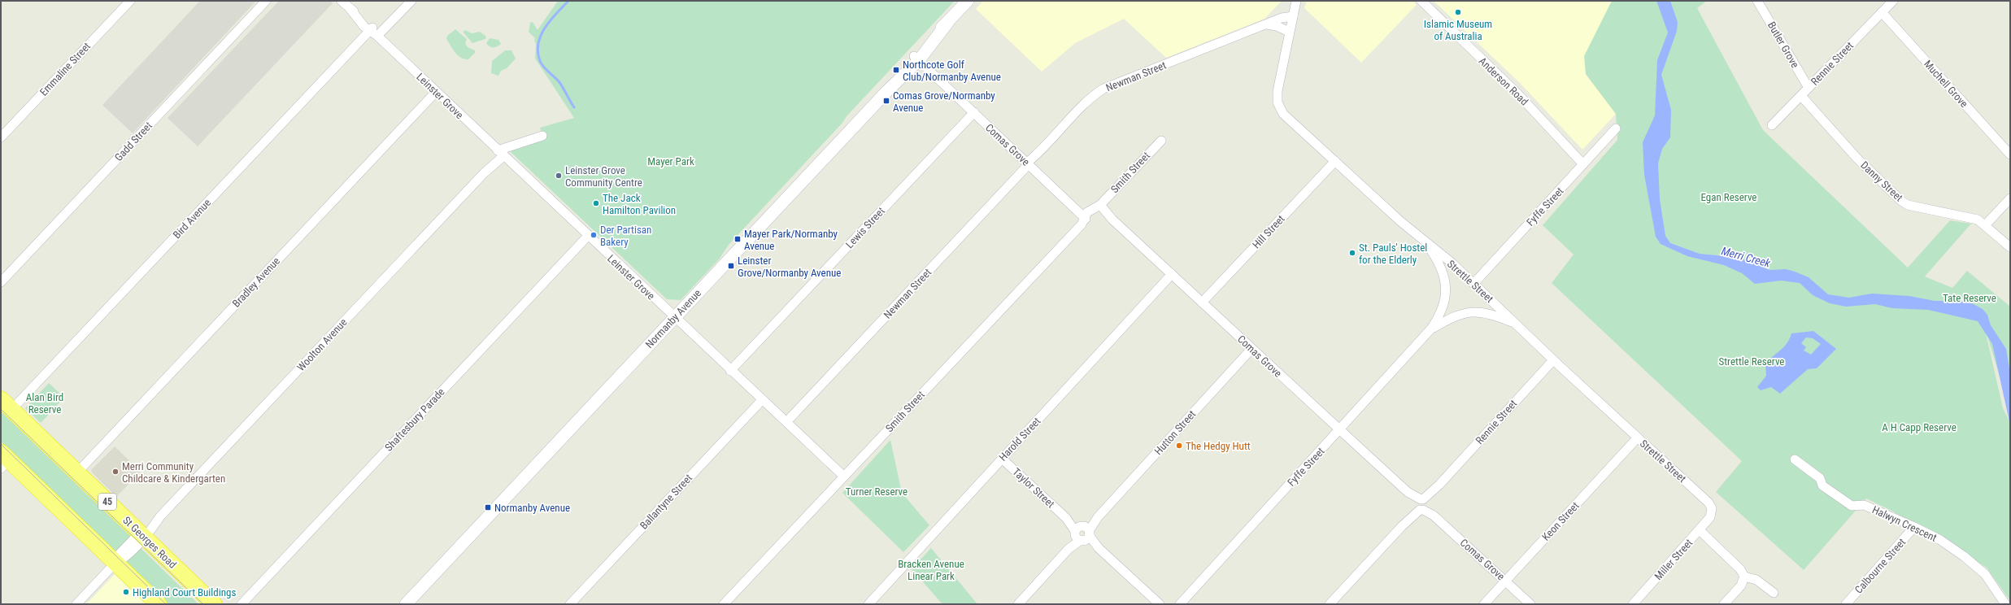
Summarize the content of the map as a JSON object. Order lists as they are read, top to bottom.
{
  "streets": {
    "highway": ["45", "St Georges Road"],
    "main road": ["Normanby Avenue"],
    "street": [
      "Butler Grove",
      "Rennie Street",
      "Emmaline Street",
      "Newman Street",
      "Anderson Road",
      "Muchell Grove",
      "Leinster Grove",
      "Gadd Street",
      "Comas Grove",
      "Smith Street",
      "Danny Street",
      "Fyffe Street",
      "Bird Avenue",
      "Lewis Street",
      "Hill Street",
      "Strettle Street",
      "Bradley Avenue",
      "Woolton Avenue",
      "Shaftesbury Parade",
      "Hutton Street",
      "Harold Street",
      "Taylor Street",
      "Ballantyne Street",
      "Keon Street",
      "Halwyn Crescent",
      "Miller Street",
      "Calbourne Street"
    ]
  },
  "crossings": [
    ["Butler Grove", "Rennie Street"],
    ["Rennie Street", "Muchell Grove"],
    ["Rennie Street", "Comas Grove"],
    ["Rennie Street", "Danny Street"],
    ["Rennie Street", "Strettle Street"],
    ["Newman Street", "Leinster Grove"],
    ["Newman Street", "Comas Grove"],
    ["Anderson Road", "Fyffe Street"],
    ["Leinster Grove", "Smith Street"],
    ["Leinster Grove", "Bird Avenue"],
    ["Leinster Grove", "Lewis Street"],
    ["Leinster Grove", "Bradley Avenue"],
    ["Leinster Grove", "Normanby Avenue"],
    ["Leinster Grove", "Woolton Avenue"],
    ["Leinster Grove", "Shaftesbury Parade"],
    ["Leinster Grove", "Ballantyne Street"],
    ["Comas Grove", "Smith Street"],
    ["Comas Grove", "Fyffe Street"],
    ["Comas Grove", "Lewis Street"],
    ["Comas Grove", "Hill Street"],
    ["Comas Grove", "Normanby Avenue"],
    ["Comas Grove", "Hutton Street"],
    ["Comas Grove", "Harold Street"],
    ["Comas Grove", "Keon Street"],
    ["Fyffe Street", "Strettle Street"],
    ["Bird Avenue", "St Georges Road"],
    ["Hill Street", "Strettle Street"],
    ["Strettle Street", "Keon Street"],
    ["Strettle Street", "Miller Street"],
    ["Bradley Avenue", "St Georges Road"],
    ["Woolton Avenue", "St Georges Road"],
    ["Hutton Street", "Taylor Street"],
    ["Harold Street", "Taylor Street"],
    ["Halwyn Crescent", "Calbourne Street"]
  ],
  "water": ["Merri Creek"],
  "parks": [
    "Mayer Park",
    "Egan Reserve",
    "Tate Reserve",
    "Strettle Reserve",
    "Alan Bird Reserve",
    "A H Capp Reserve",
    "Turner Reserve",
    "Bracken Avenue Linear Park"
  ],
  "places": {
    "other": [
      "Islamic Museum of Australia",
      "Leinster Grove Community Centre",
      "The Jack Hamilton Pavilion",
      "Der Partisan Bakery",
      "St. Pauls' Hostel for the Elderly",
      "The Hedgy Hutt",
      "Merri Community Childcare & Kindergarten",
      "Highland Court Buildings"
    ],
    "transit": [
      "Northcote Golf Club/Normanby Avenue",
      "Comas Grove/Normanby Avenue",
      "Mayer Park/Normanby Avenue",
      "Leinster Grove/Normanby Avenue",
      "Normanby Avenue"
    ]
  }
}
